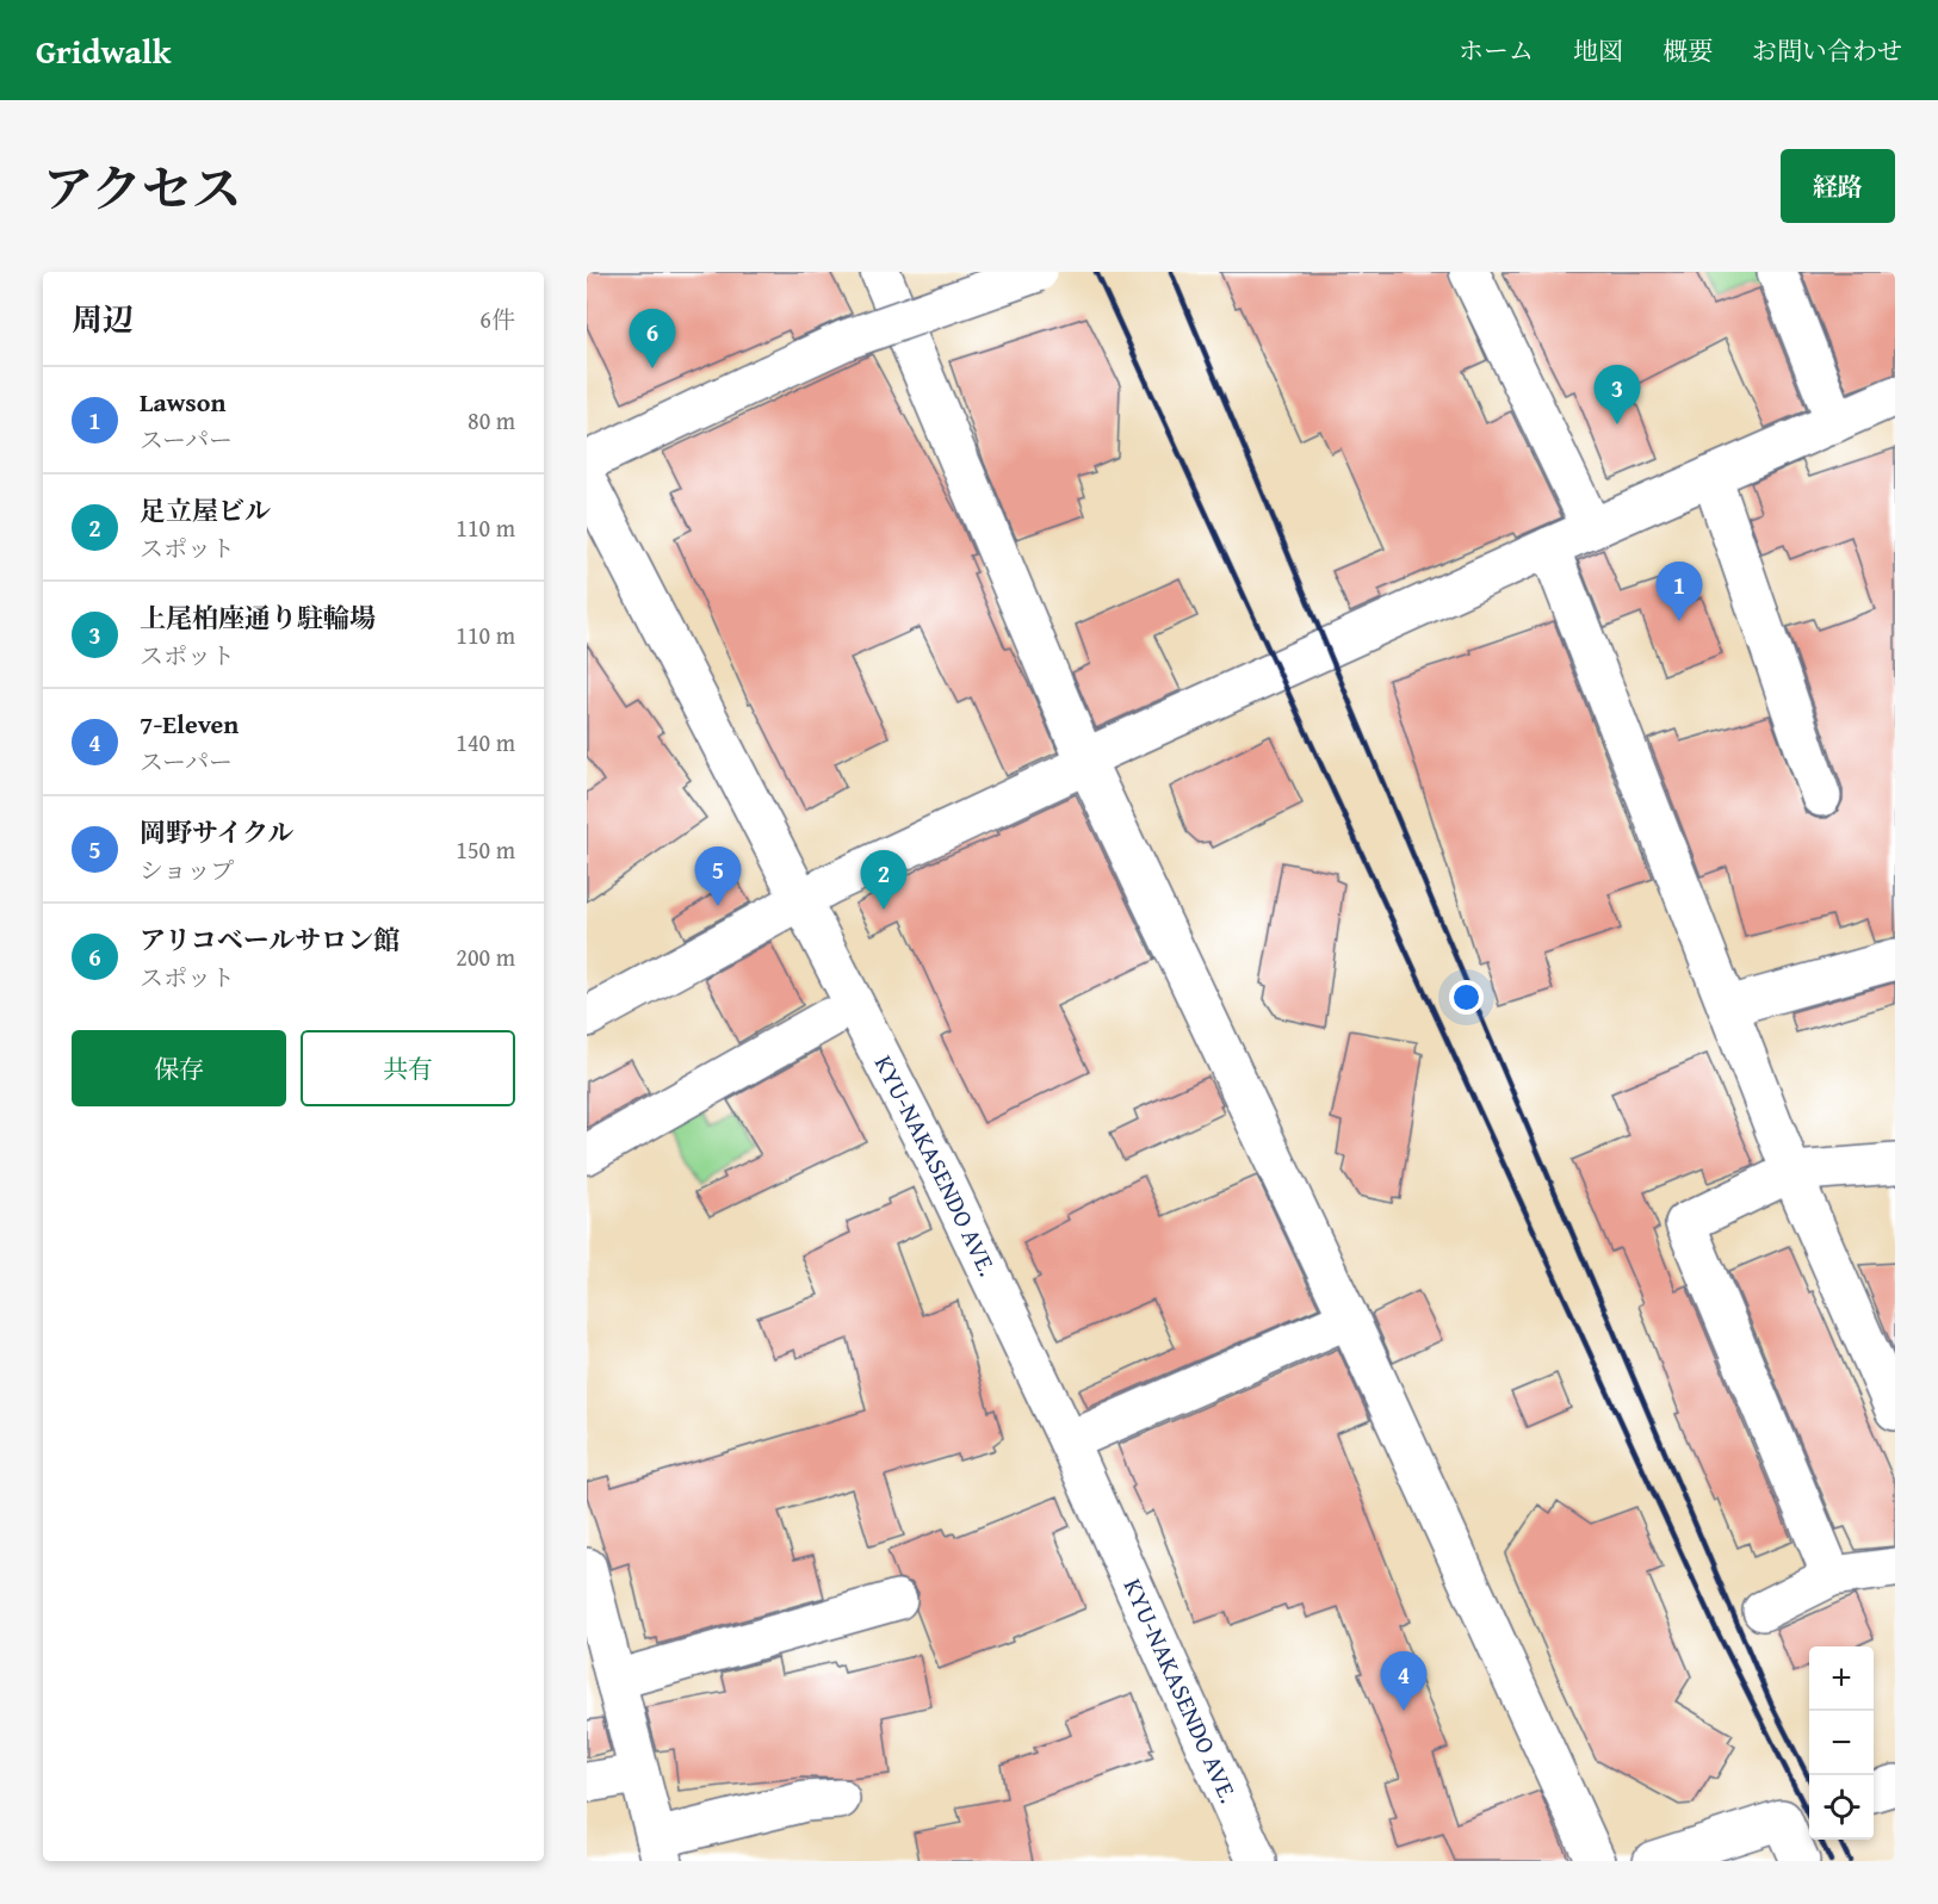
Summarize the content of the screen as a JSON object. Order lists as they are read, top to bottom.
{
  "streets": {
    "street": ["KYU-NAKASENDO AVE."]
  },
  "page": {
    "header": "Gridwalk",
    "nav": [
      "ホーム",
      "地図",
      "概要",
      "お問い合わせ"
    ],
    "title": "アクセス",
    "buttons": [
      "経路",
      ["保存", "共有"]
    ],
    "heading": ["周辺", "6件"],
    "pins": [
      "6",
      "3",
      "1",
      "5",
      "2",
      "4"
    ],
    "list": [
      {
        "mark": "1",
        "name": "Lawson",
        "note": "スーパー",
        "value": "80 m"
      },
      {
        "mark": "2",
        "name": "足立屋ビル",
        "note": "スポット",
        "value": "110 m"
      },
      {
        "mark": "3",
        "name": "上尾柏座通り駐輪場",
        "note": "スポット",
        "value": "110 m"
      },
      {
        "mark": "4",
        "name": "7-Eleven",
        "note": "スーパー",
        "value": "140 m"
      },
      {
        "mark": "5",
        "name": "岡野サイクル",
        "note": "ショップ",
        "value": "150 m"
      },
      {
        "mark": "6",
        "name": "アリコベールサロン館",
        "note": "スポット",
        "value": "200 m"
      }
    ],
    "map_buttons": ["+", "−"]
  }
}
